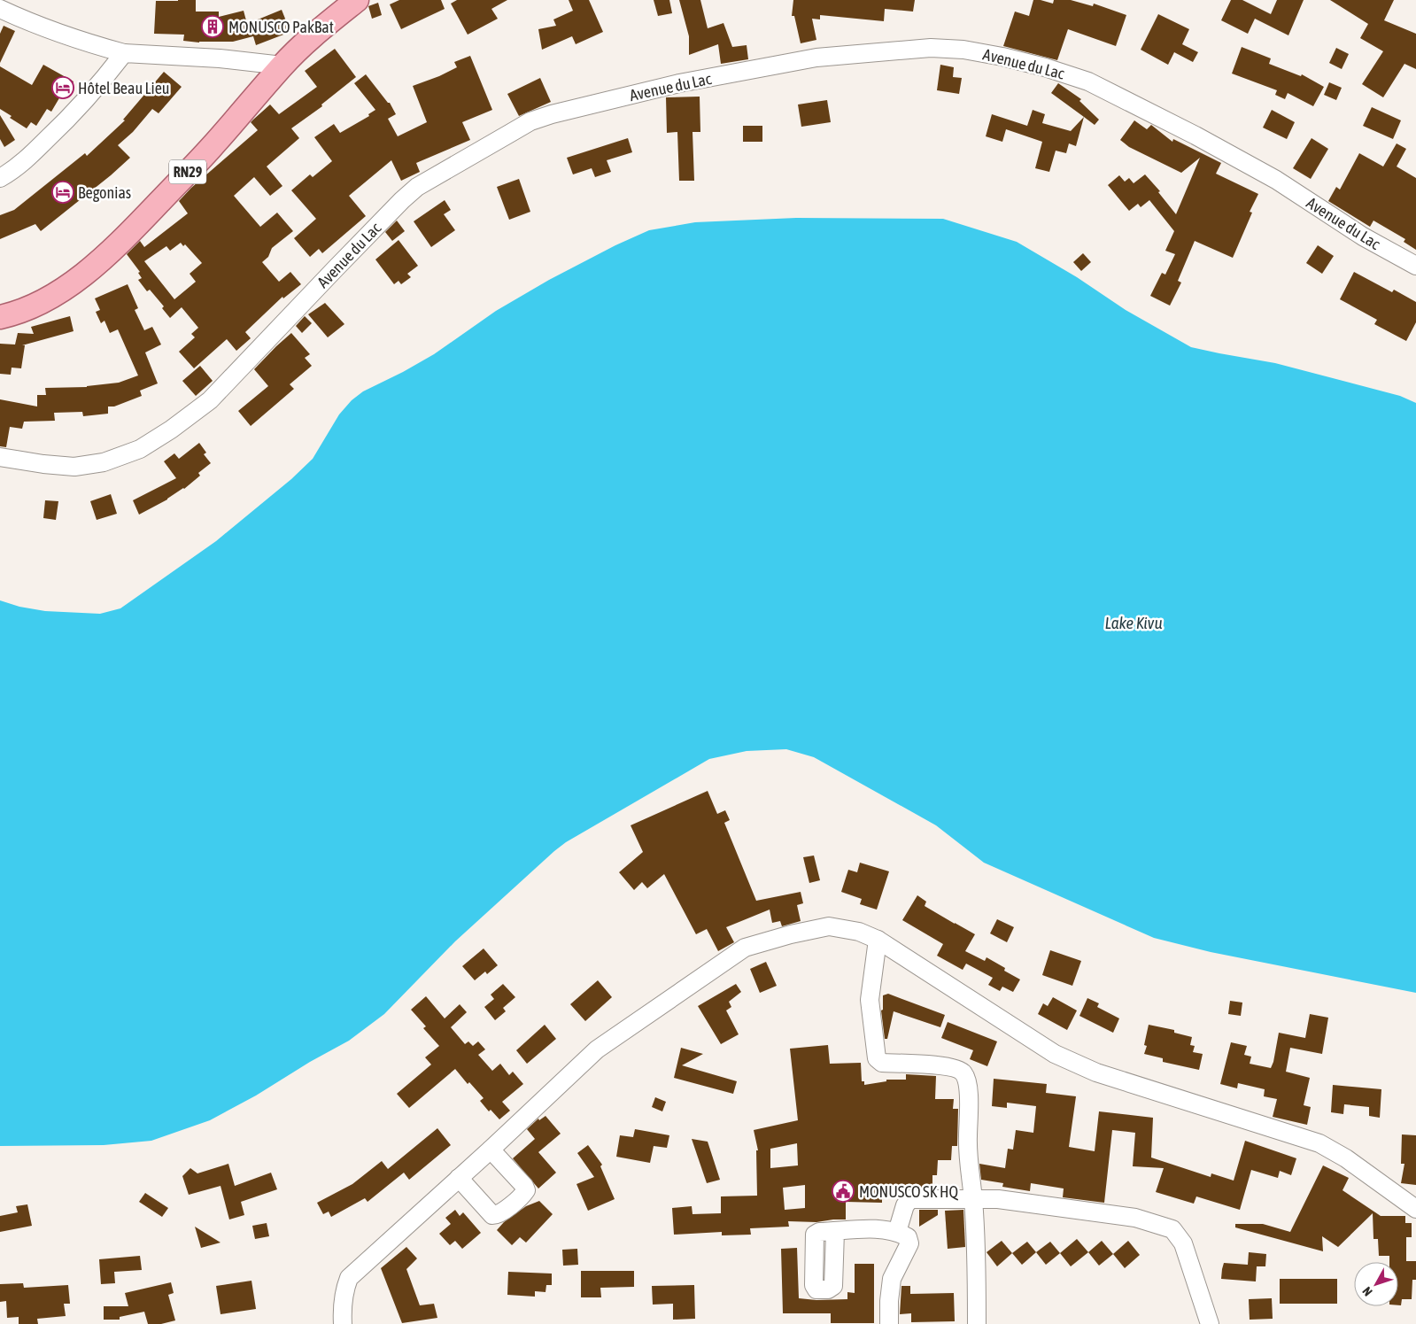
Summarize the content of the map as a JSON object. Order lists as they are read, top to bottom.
{
  "streets": {
    "main road": ["RN29"],
    "street": ["Avenue du Lac"]
  },
  "water": ["Lake Kivu"],
  "places": {
    "building": ["MONUSCO PakBat"],
    "hotel": ["Hôtel Beau Lieu", "Begonias"],
    "public building": ["MONUSCO SK HQ"]
  },
  "north": "bottom left"
}
